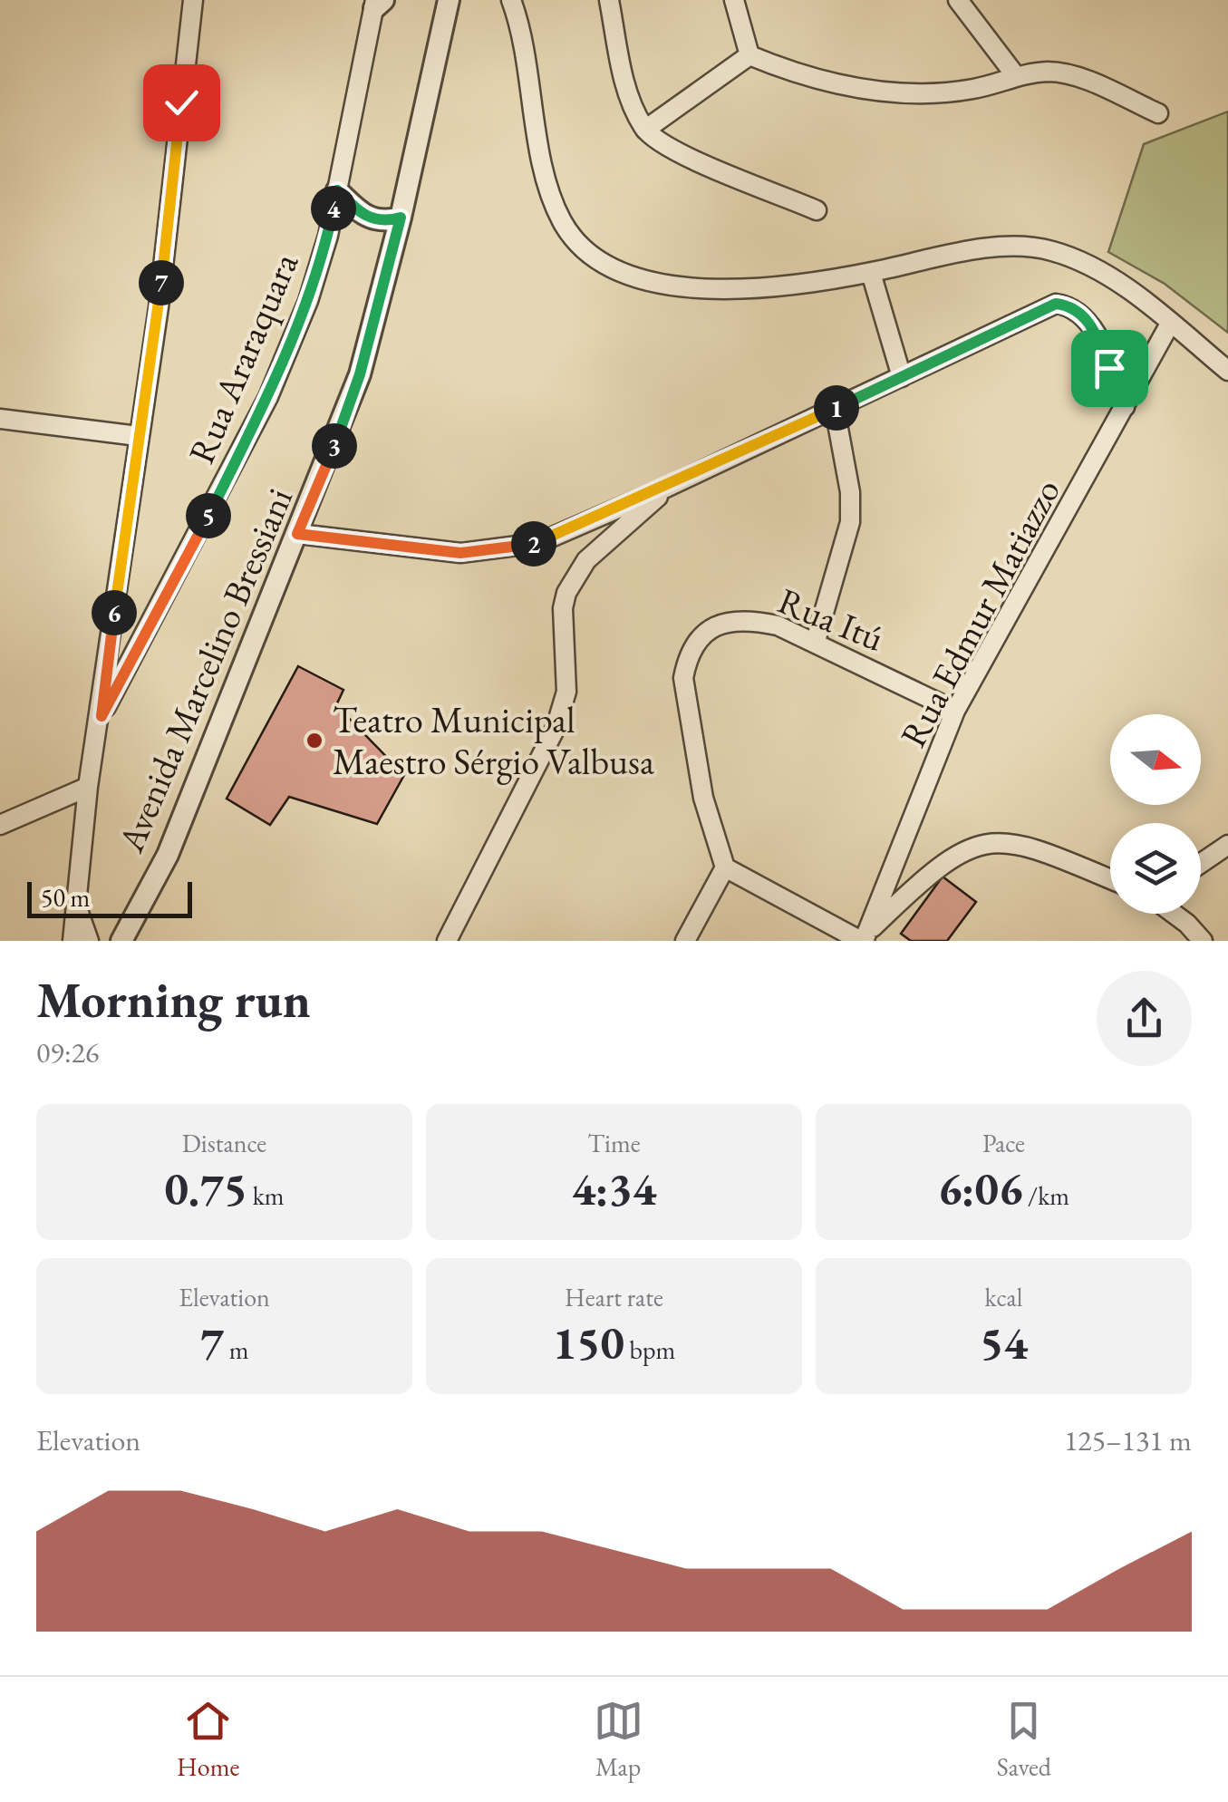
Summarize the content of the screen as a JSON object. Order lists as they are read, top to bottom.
{
  "streets": {
    "street": [
      "Rua Araraquara",
      "Rua Edmur Matiazzo",
      "Rua Itú",
      "Avenida Marcelino Bressiani"
    ]
  },
  "crossings": [
    ["Rua Edmur Matiazzo", "Rua Itú"]
  ],
  "places": ["Teatro Municipal Maestro Sérgio Valbusa"],
  "scale_bar": "50 m",
  "north": "right",
  "page": {
    "pins": [
      "4",
      "7",
      "1",
      "3",
      "5",
      "2",
      "6"
    ],
    "scale": "50 m",
    "heading": ["Morning run", "09:26"],
    "stats": [
      ["Distance", "0.75 km"],
      ["Time", "4:34"],
      ["Pace", "6:06 /km"],
      ["Elevation", "7 m"],
      ["Heart rate", "150 bpm"],
      ["kcal", "54"]
    ],
    "chart": ["Elevation", "125–131 m"],
    "tabs": ["Home", "Map", "Saved"]
  }
}
